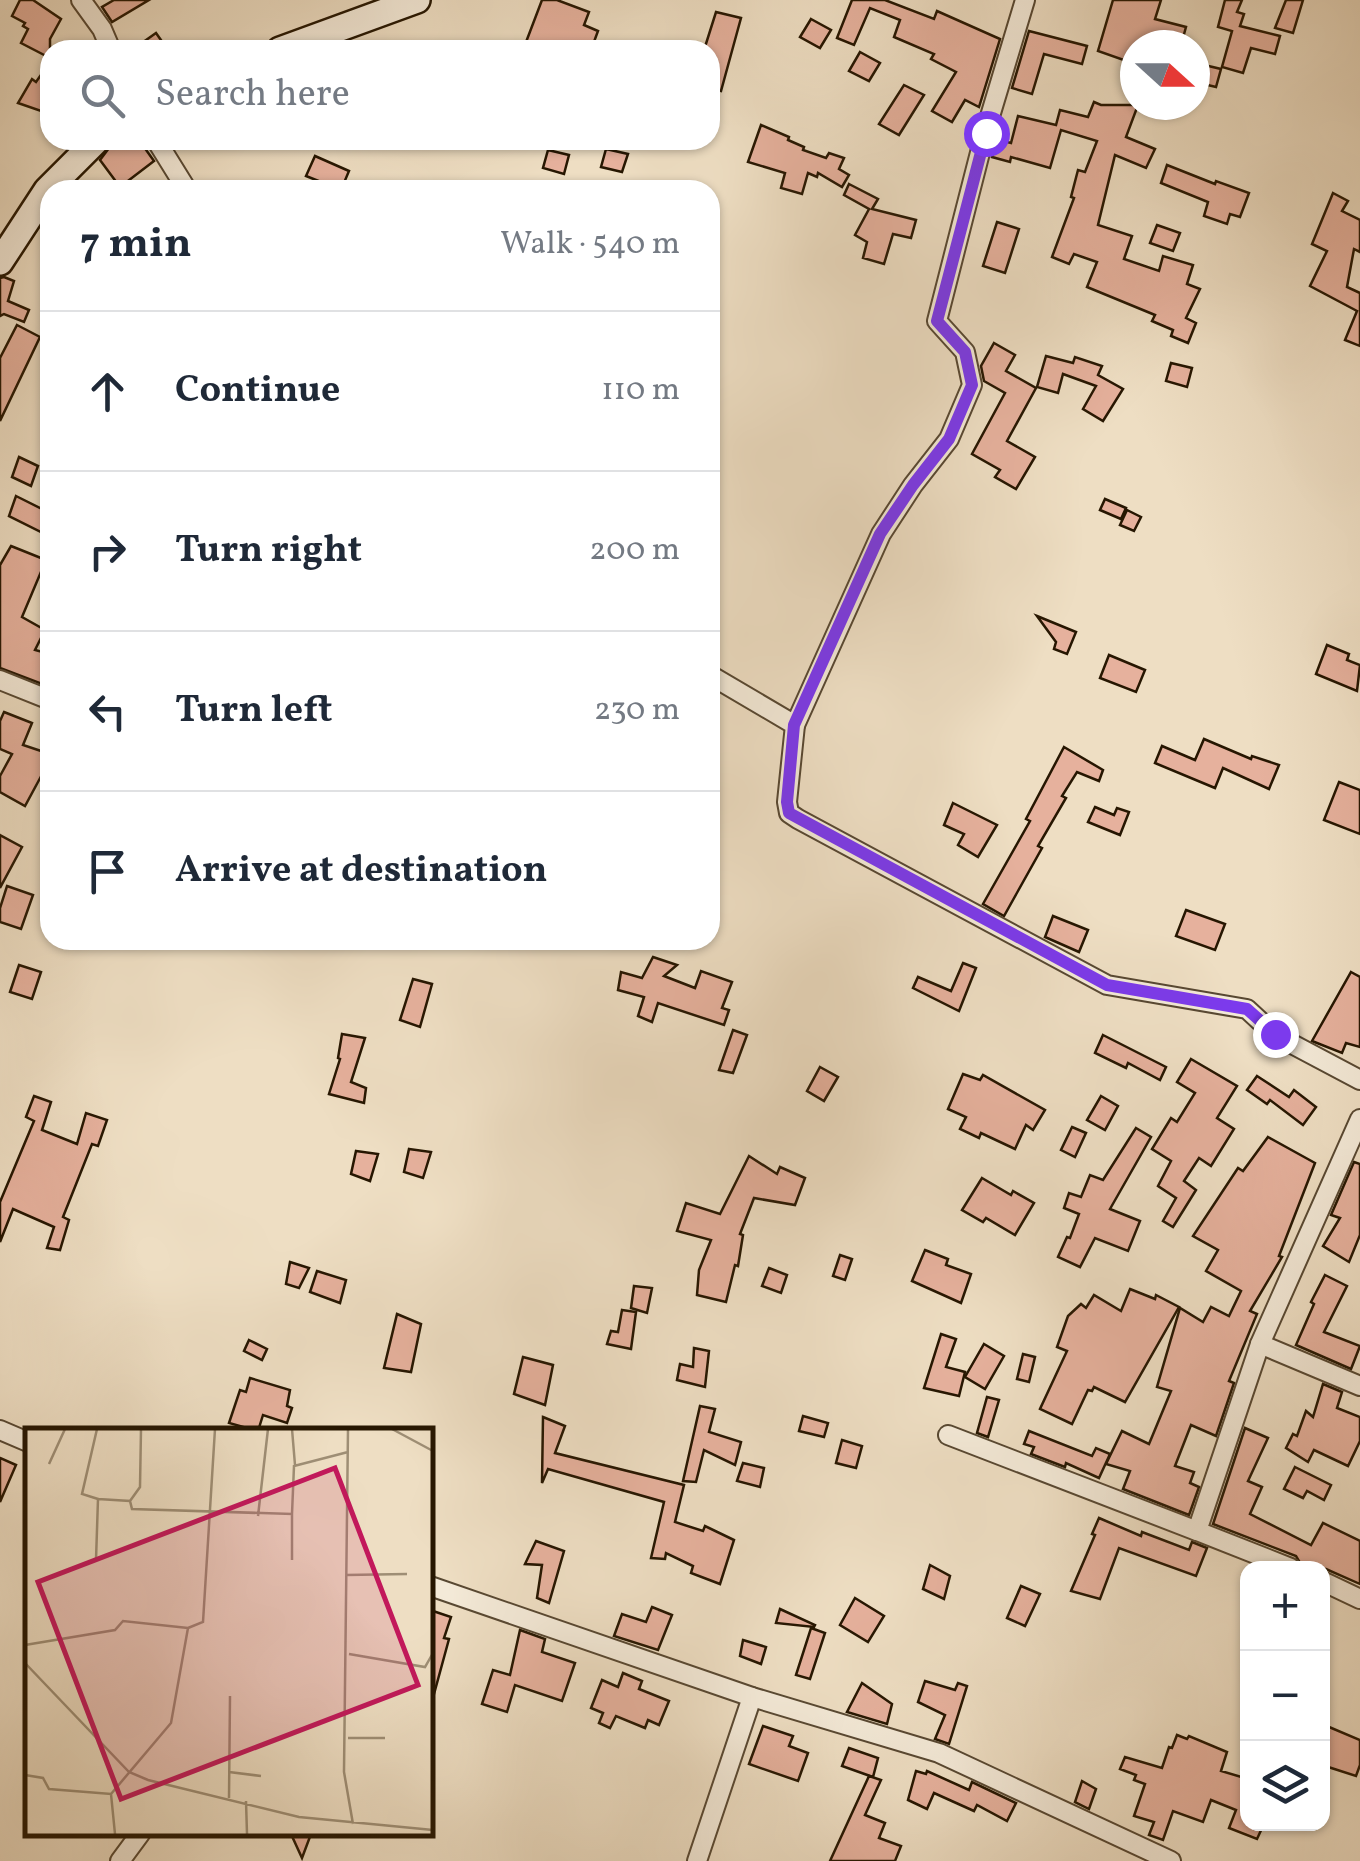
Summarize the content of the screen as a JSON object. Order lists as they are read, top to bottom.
{
  "north": "right",
  "page": {
    "search": "Search here",
    "heading": ["7 min", "Walk · 540 m"],
    "list": [
      ["Continue", "110 m"],
      ["Turn right", "200 m"],
      ["Turn left", "230 m"],
      "Arrive at destination"
    ],
    "map_buttons": ["+", "−"]
  }
}
